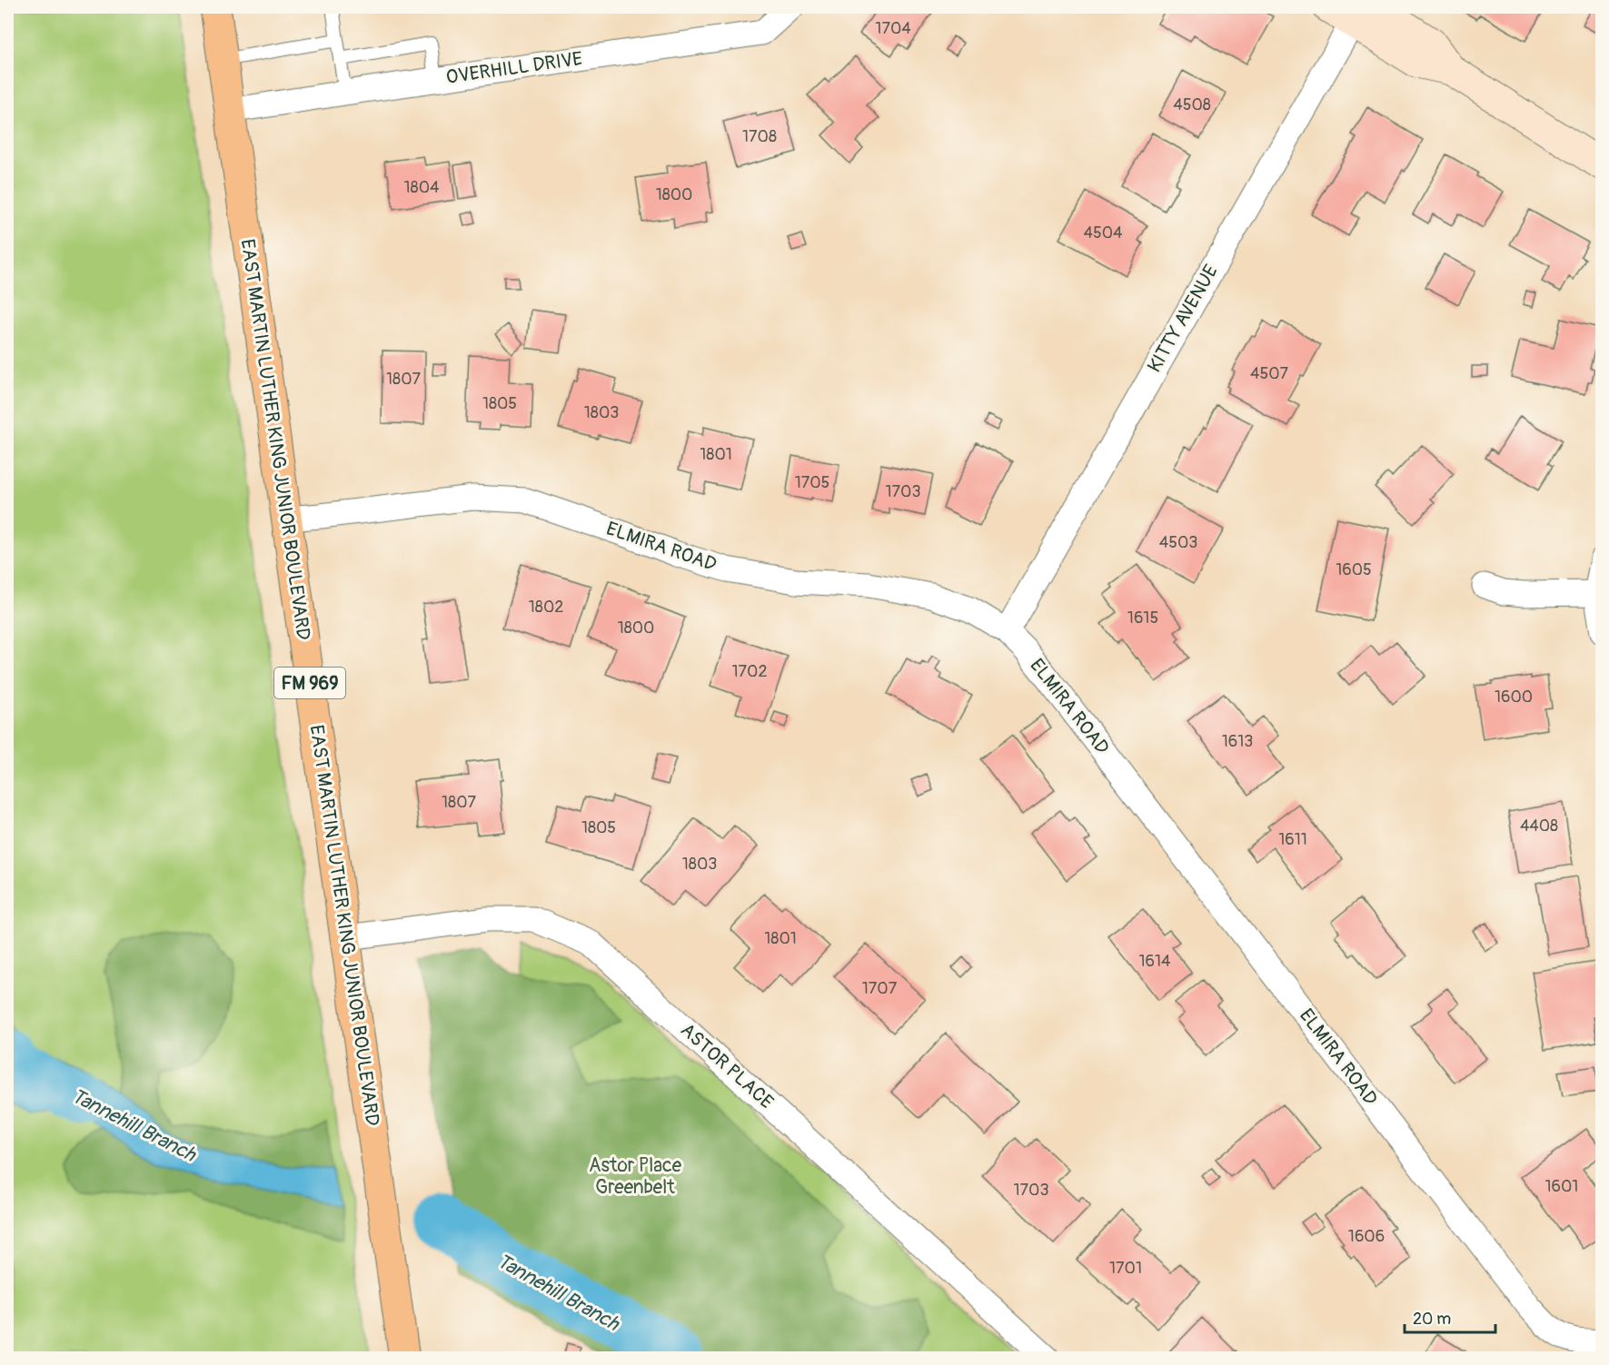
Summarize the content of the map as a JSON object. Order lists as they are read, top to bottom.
{
  "streets": {
    "main road": ["EAST MARTIN LUTHER KING JUNIOR BOULEVARD", "FM 969"],
    "street": [
      "OVERHILL DRIVE",
      "KITTY AVENUE",
      "ELMIRA ROAD",
      "ASTOR PLACE"
    ]
  },
  "crossings": [
    ["OVERHILL DRIVE", "EAST MARTIN LUTHER KING JUNIOR BOULEVARD"],
    ["KITTY AVENUE", "ELMIRA ROAD"],
    ["EAST MARTIN LUTHER KING JUNIOR BOULEVARD", "ELMIRA ROAD"],
    ["EAST MARTIN LUTHER KING JUNIOR BOULEVARD", "ASTOR PLACE"]
  ],
  "water": ["Tannehill Branch"],
  "parks": ["Astor Place Greenbelt"],
  "house_numbers": [
    "1704",
    "4508",
    "1708",
    "1804",
    "1800",
    "4504",
    "4507",
    "1807",
    "1805",
    "1803",
    "1801",
    "1705",
    "1703",
    "4503",
    "1605",
    "1802",
    "1615",
    "1800",
    "1702",
    "1600",
    "1613",
    "1807",
    "4408",
    "1805",
    "1611",
    "1803",
    "1801",
    "1614",
    "1707",
    "1601",
    "1703",
    "1606",
    "1701"
  ],
  "scale_bar": "20 m"
}
